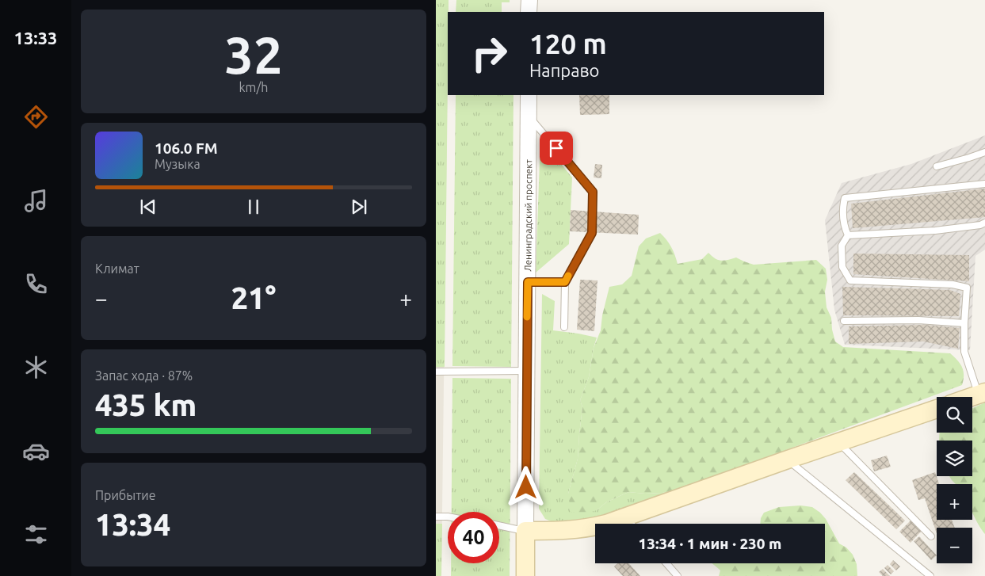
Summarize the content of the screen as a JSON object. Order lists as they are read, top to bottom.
{
  "streets": {
    "main road": ["Ленинградский проспект"]
  },
  "page": {
    "tabs": "13:33",
    "tile": [
      ["32", "km/h"],
      "Климат",
      ["Запас хода · 87%", "435 km"],
      ["Прибытие", "13:34"]
    ],
    "turn": ["120 m", "Направо"],
    "song": ["106.0 FM", "Музыка"],
    "heat": ["−", "21°", "+"],
    "map_buttons": ["+", "−"],
    "limit": "40",
    "trip": "13:34 · 1 мин · 230 m"
  }
}
